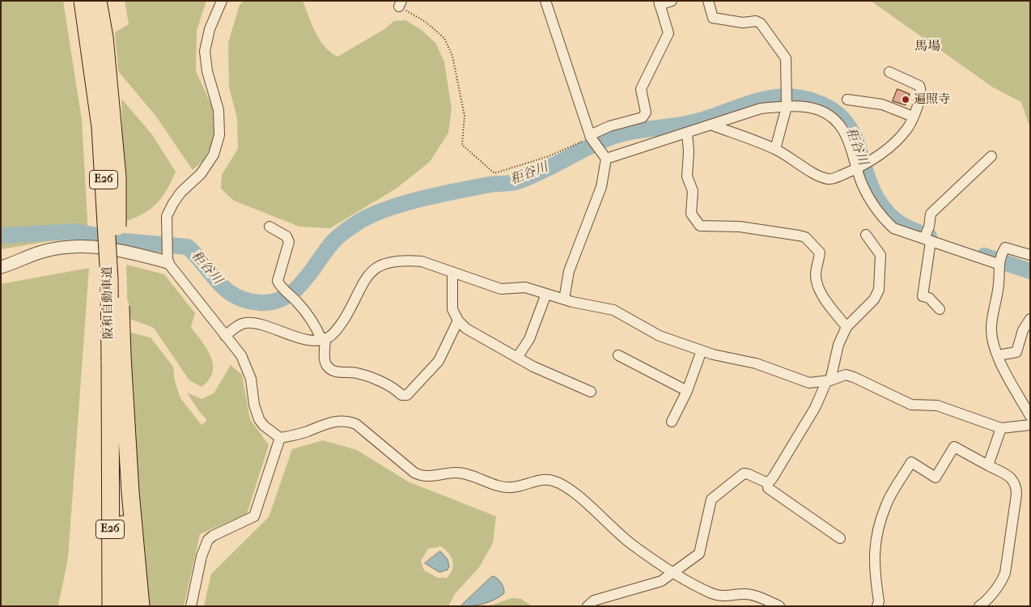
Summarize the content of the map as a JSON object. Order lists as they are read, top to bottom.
{
  "streets": {
    "highway": ["E26", "阪和自動車道"]
  },
  "districts": ["馬場"],
  "water": ["秬谷川"],
  "places": ["遍照寺"]
}
